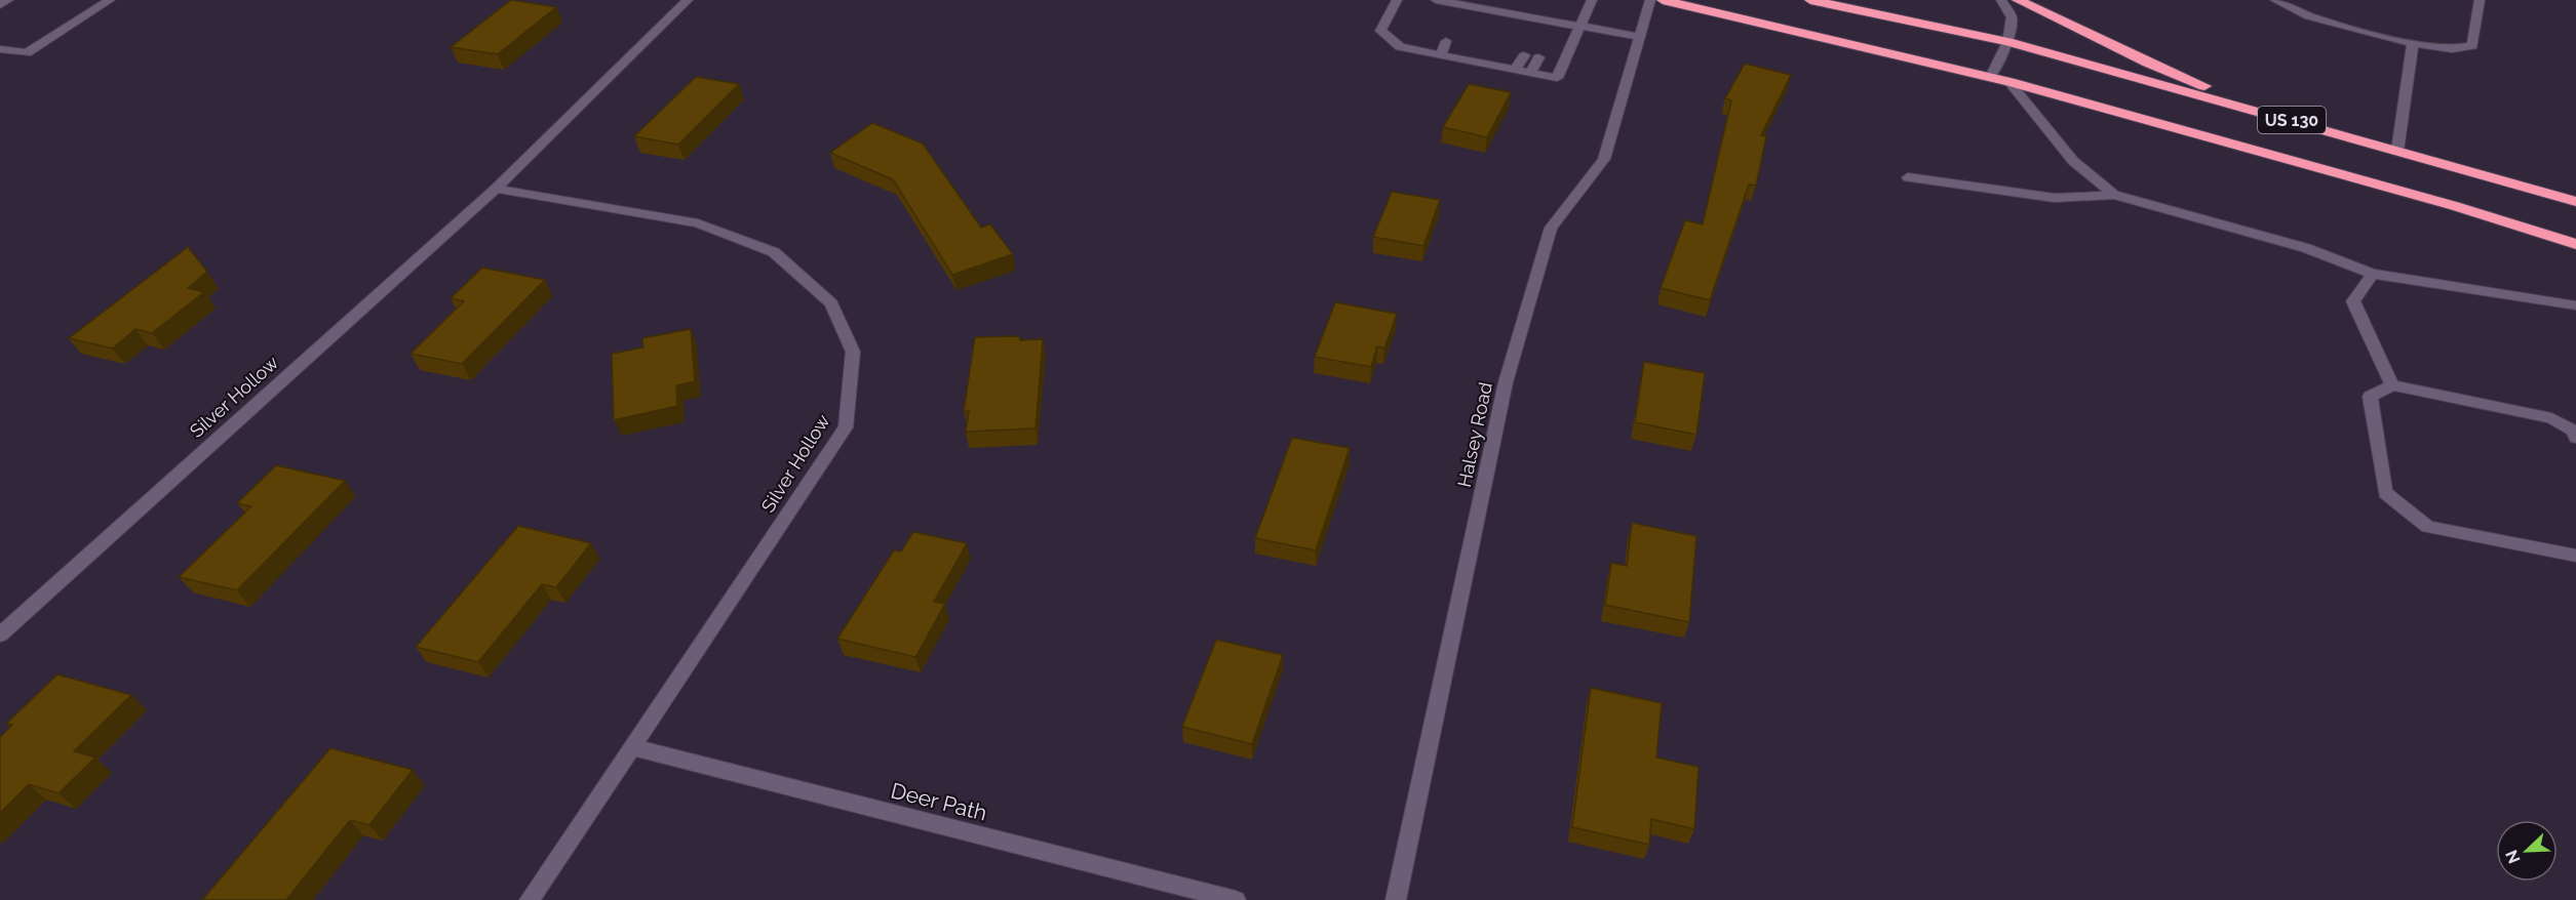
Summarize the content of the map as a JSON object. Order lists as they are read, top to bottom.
{
  "streets": {
    "highway": ["US 130"],
    "street": ["Silver Hollow", "Halsey Road", "Deer Path"]
  },
  "crossings": [
    ["Silver Hollow", "Deer Path"]
  ],
  "north": "bottom left"
}
